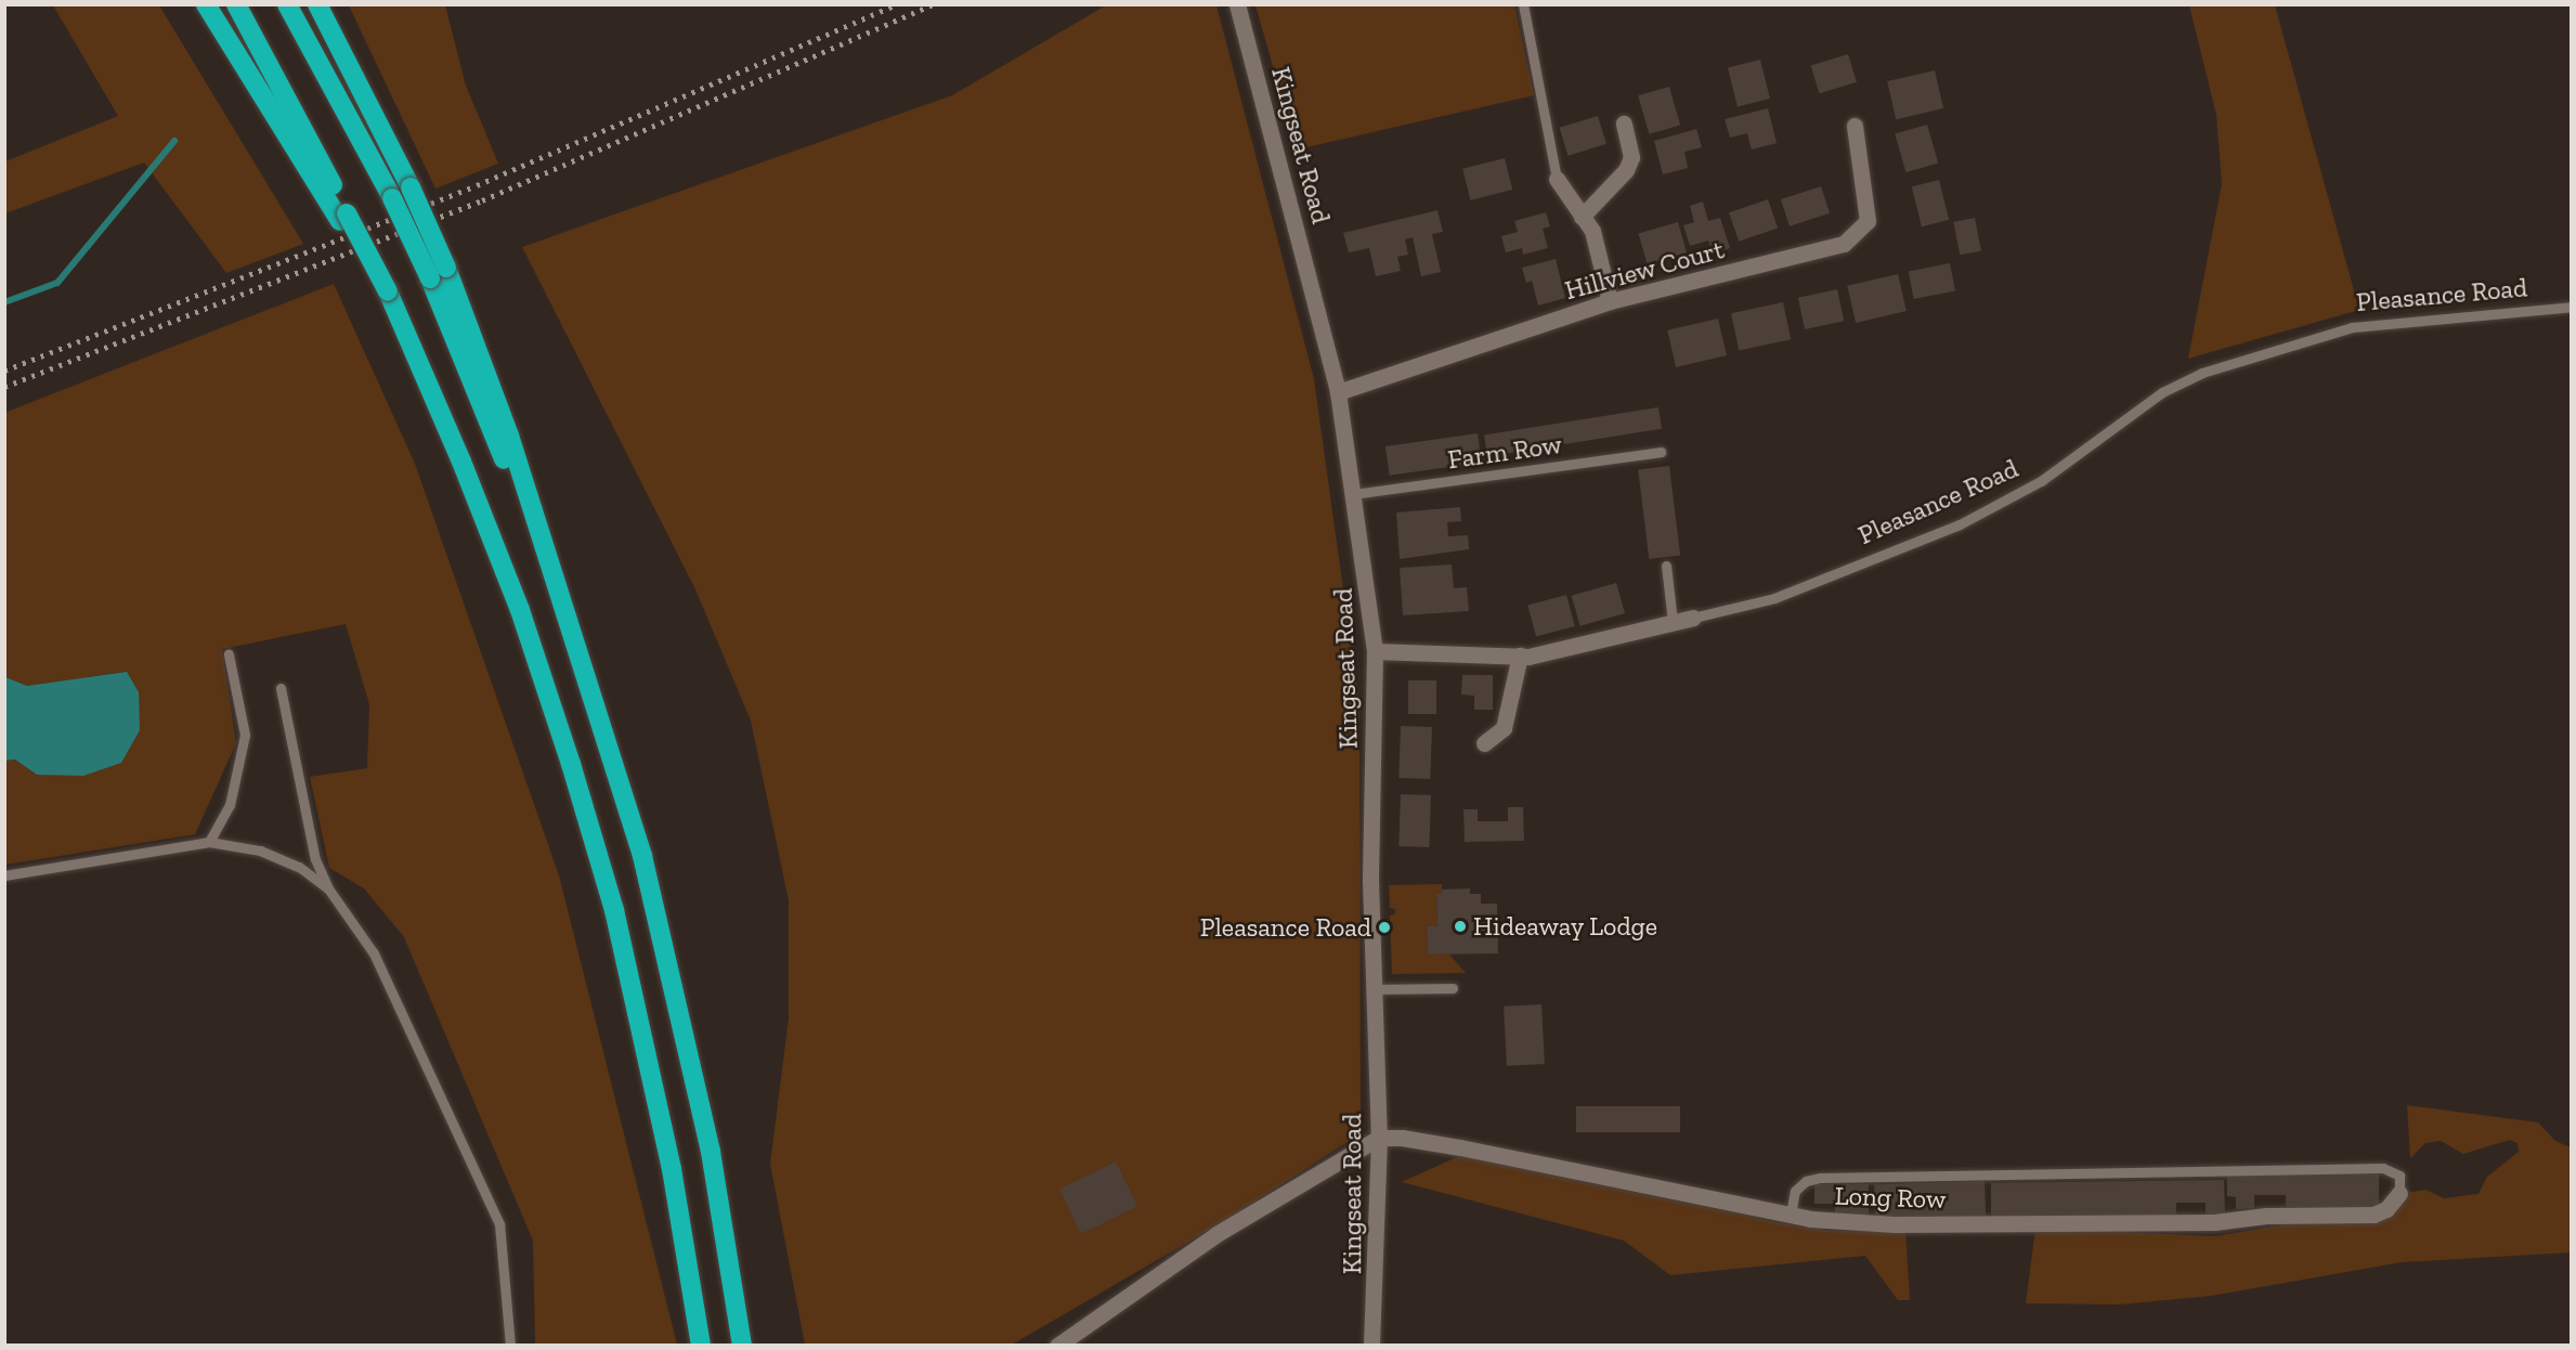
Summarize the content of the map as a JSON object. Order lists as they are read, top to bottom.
{
  "streets": {
    "street": [
      "Kingseat Road",
      "Hillview Court",
      "Pleasance Road",
      "Long Row"
    ],
    "lane": ["Farm Row"]
  },
  "crossings": [
    ["Kingseat Road", "Hillview Court"],
    ["Kingseat Road", "Pleasance Road"],
    ["Kingseat Road", "Farm Row"],
    ["Kingseat Road", "Long Row"]
  ],
  "places": ["Hideaway Lodge", "Pleasance Road"]
}
